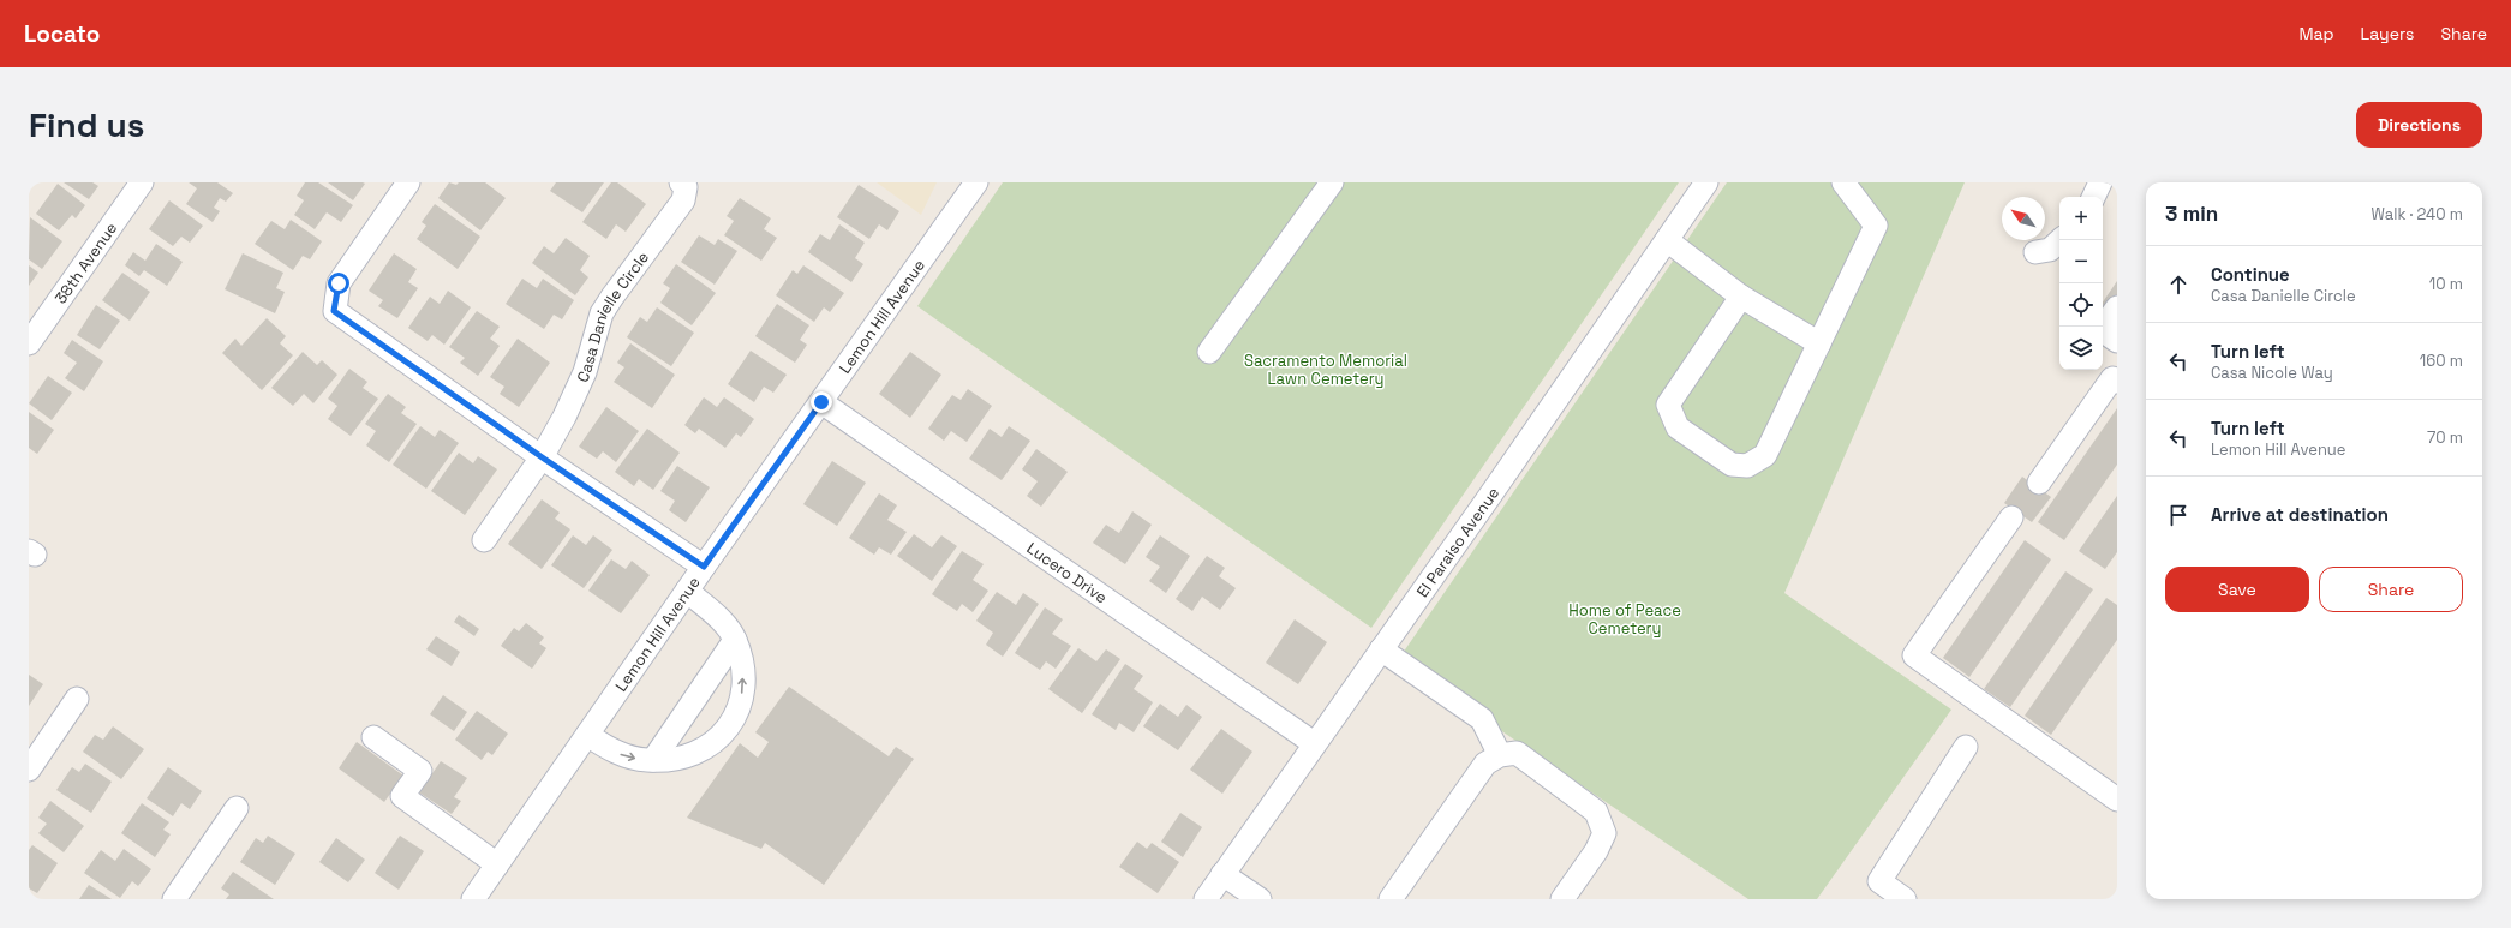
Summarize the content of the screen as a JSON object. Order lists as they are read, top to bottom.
{
  "streets": {
    "street": [
      "38th Avenue",
      "Lemon Hill Avenue",
      "Casa Danielle Circle",
      "El Paraiso Avenue",
      "Lucero Drive"
    ]
  },
  "crossings": [
    ["Lemon Hill Avenue", "Lucero Drive"],
    ["El Paraiso Avenue", "Lucero Drive"]
  ],
  "parks": ["Sacramento Memorial Lawn Cemetery", "Home of Peace Cemetery"],
  "north": "top left",
  "page": {
    "header": "Locato",
    "nav": ["Map", "Layers", "Share"],
    "buttons": [
      "Directions",
      ["Save", "Share"]
    ],
    "title": "Find us",
    "heading": ["3 min", "Walk · 240 m"],
    "map_buttons": ["+", "−"],
    "list": [
      ["Continue", "Casa Danielle Circle", "10 m"],
      ["Turn left", "Casa Nicole Way", "160 m"],
      ["Turn left", "Lemon Hill Avenue", "70 m"],
      "Arrive at destination"
    ]
  }
}
